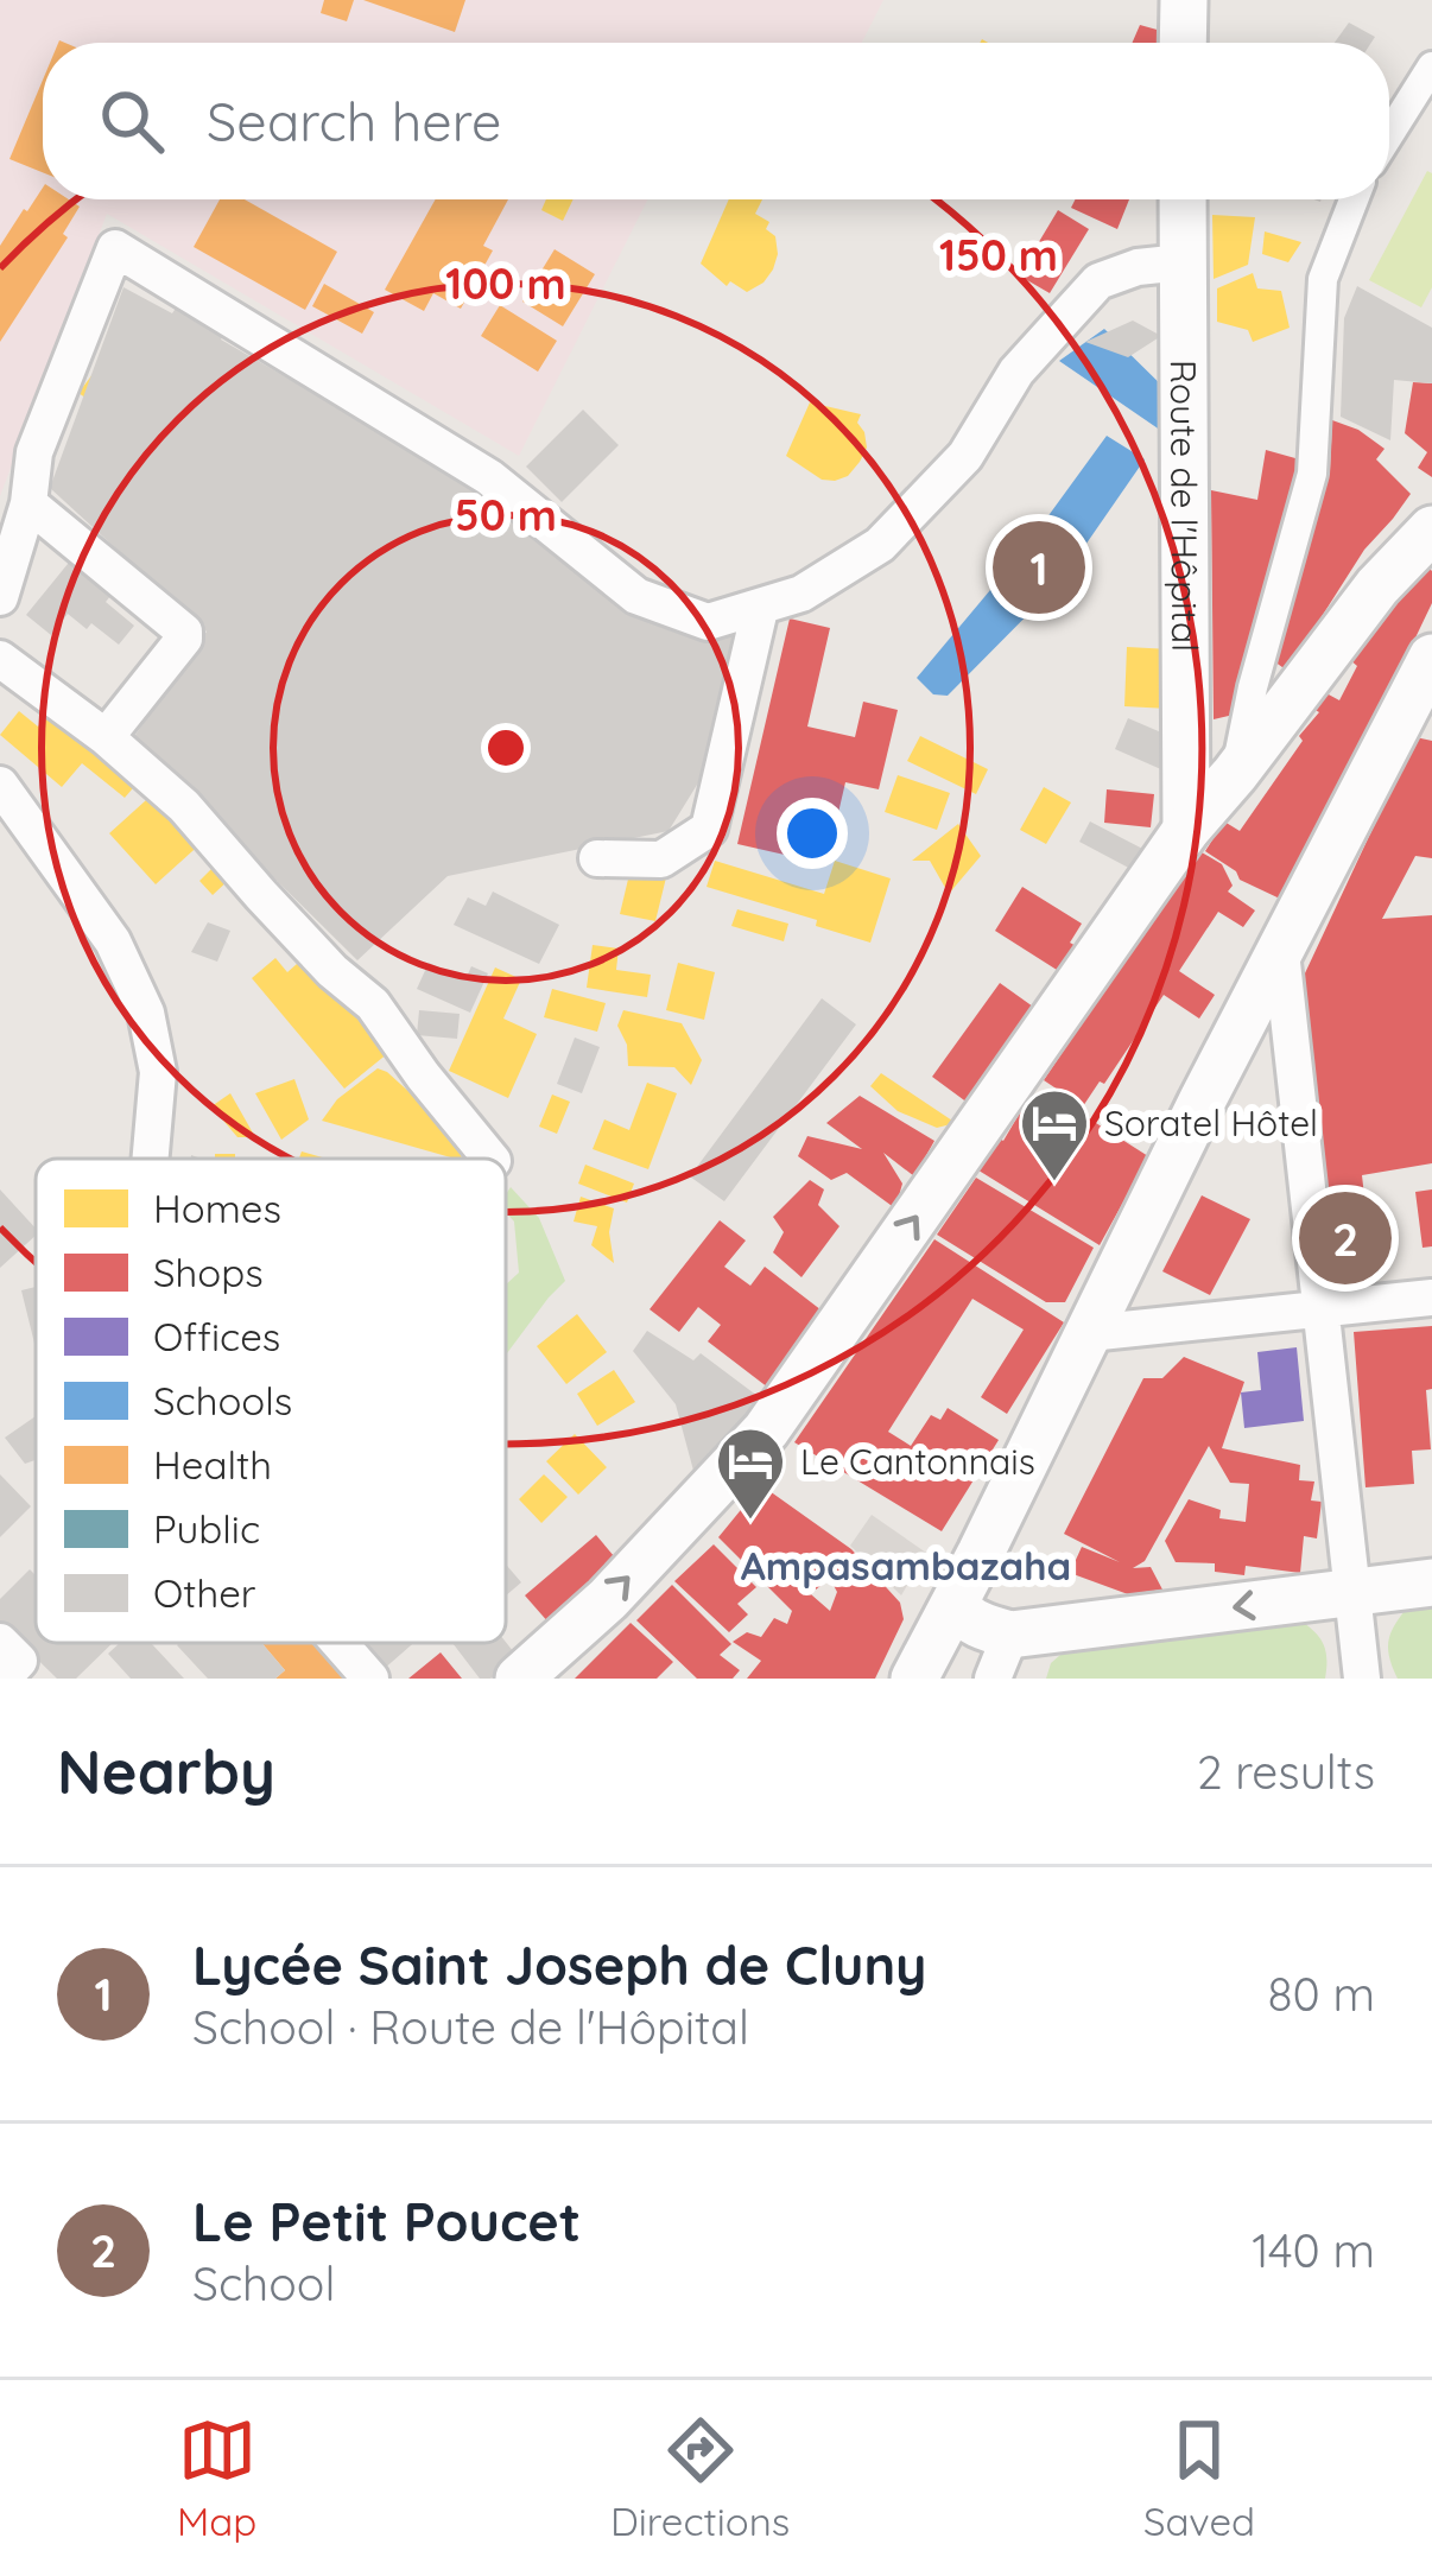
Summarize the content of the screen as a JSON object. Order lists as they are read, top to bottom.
{
  "streets": {
    "street": ["Route de l'Hôpital"]
  },
  "districts": ["Ampasambazaha"],
  "places": {
    "hotel": ["Soratel Hôtel", "Le Cantonnais"]
  },
  "legend": [
    "Homes",
    "Shops",
    "Offices",
    "Schools",
    "Health",
    "Public",
    "Other"
  ],
  "page": {
    "search": "Search here",
    "pins": ["1", "2"],
    "heading": ["Nearby", "2 results"],
    "list": [
      {
        "mark": "1",
        "name": "Lycée Saint Joseph de Cluny",
        "note": "School · Route de l'Hôpital",
        "value": "80 m"
      },
      {
        "mark": "2",
        "name": "Le Petit Poucet",
        "note": "School",
        "value": "140 m"
      }
    ],
    "nav": ["Map", "Directions", "Saved"]
  },
  "rings": ["150 m", "100 m", "50 m"]
}
